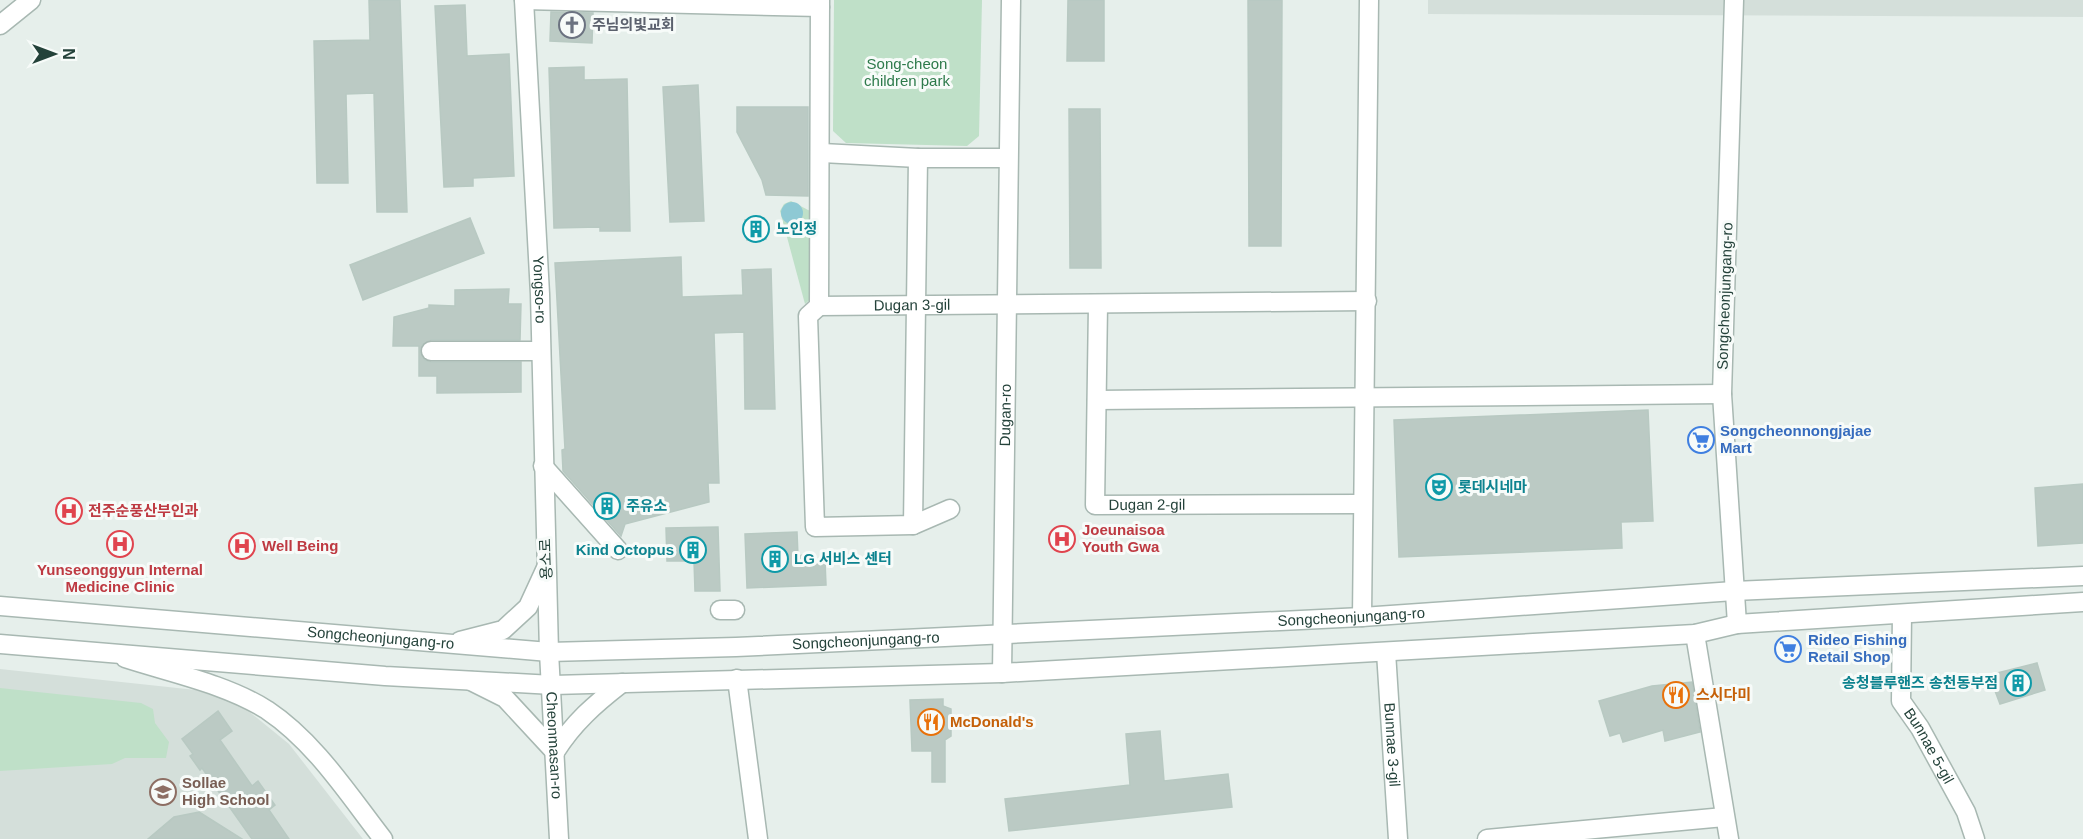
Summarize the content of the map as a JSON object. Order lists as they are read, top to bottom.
{
  "streets": {
    "street": [
      "Yongso-ro",
      "Songcheonjungang-ro",
      "Dugan 3-gil",
      "Dugan-ro",
      "Dugan 2-gil",
      "용소로",
      "Cheonmasan-ro",
      "Bunnae 3-gil",
      "Bunnae 5-gil"
    ]
  },
  "crossings": [
    ["Yongso-ro", "용소로"],
    ["Songcheonjungang-ro", "Dugan-ro"],
    ["Songcheonjungang-ro", "용소로"],
    ["Songcheonjungang-ro", "Cheonmasan-ro"],
    ["Dugan 3-gil", "Dugan-ro"],
    ["Dugan 3-gil", "Dugan 2-gil"],
    ["용소로", "Cheonmasan-ro"]
  ],
  "parks": ["Song-cheon children park"],
  "places": {
    "church": ["주님의빛교회"],
    "building": [
      "노인정",
      "주유소",
      "Kind Octopus",
      "LG 서비스 센터",
      "송청블루핸즈 송천동부점"
    ],
    "supermarket": ["Songcheonnongjajae Mart", "Rideo Fishing Retail Shop"],
    "theatre": ["롯데시네마"],
    "hospital": [
      "전주순풍산부인과",
      "Joeunaisoa Youth Gwa",
      "Yunseonggyun Internal Medicine Clinic",
      "Well Being"
    ],
    "restaurant": ["스시다미", "McDonald's"],
    "school or university": ["Sollae High School"]
  },
  "north": "right"
}
